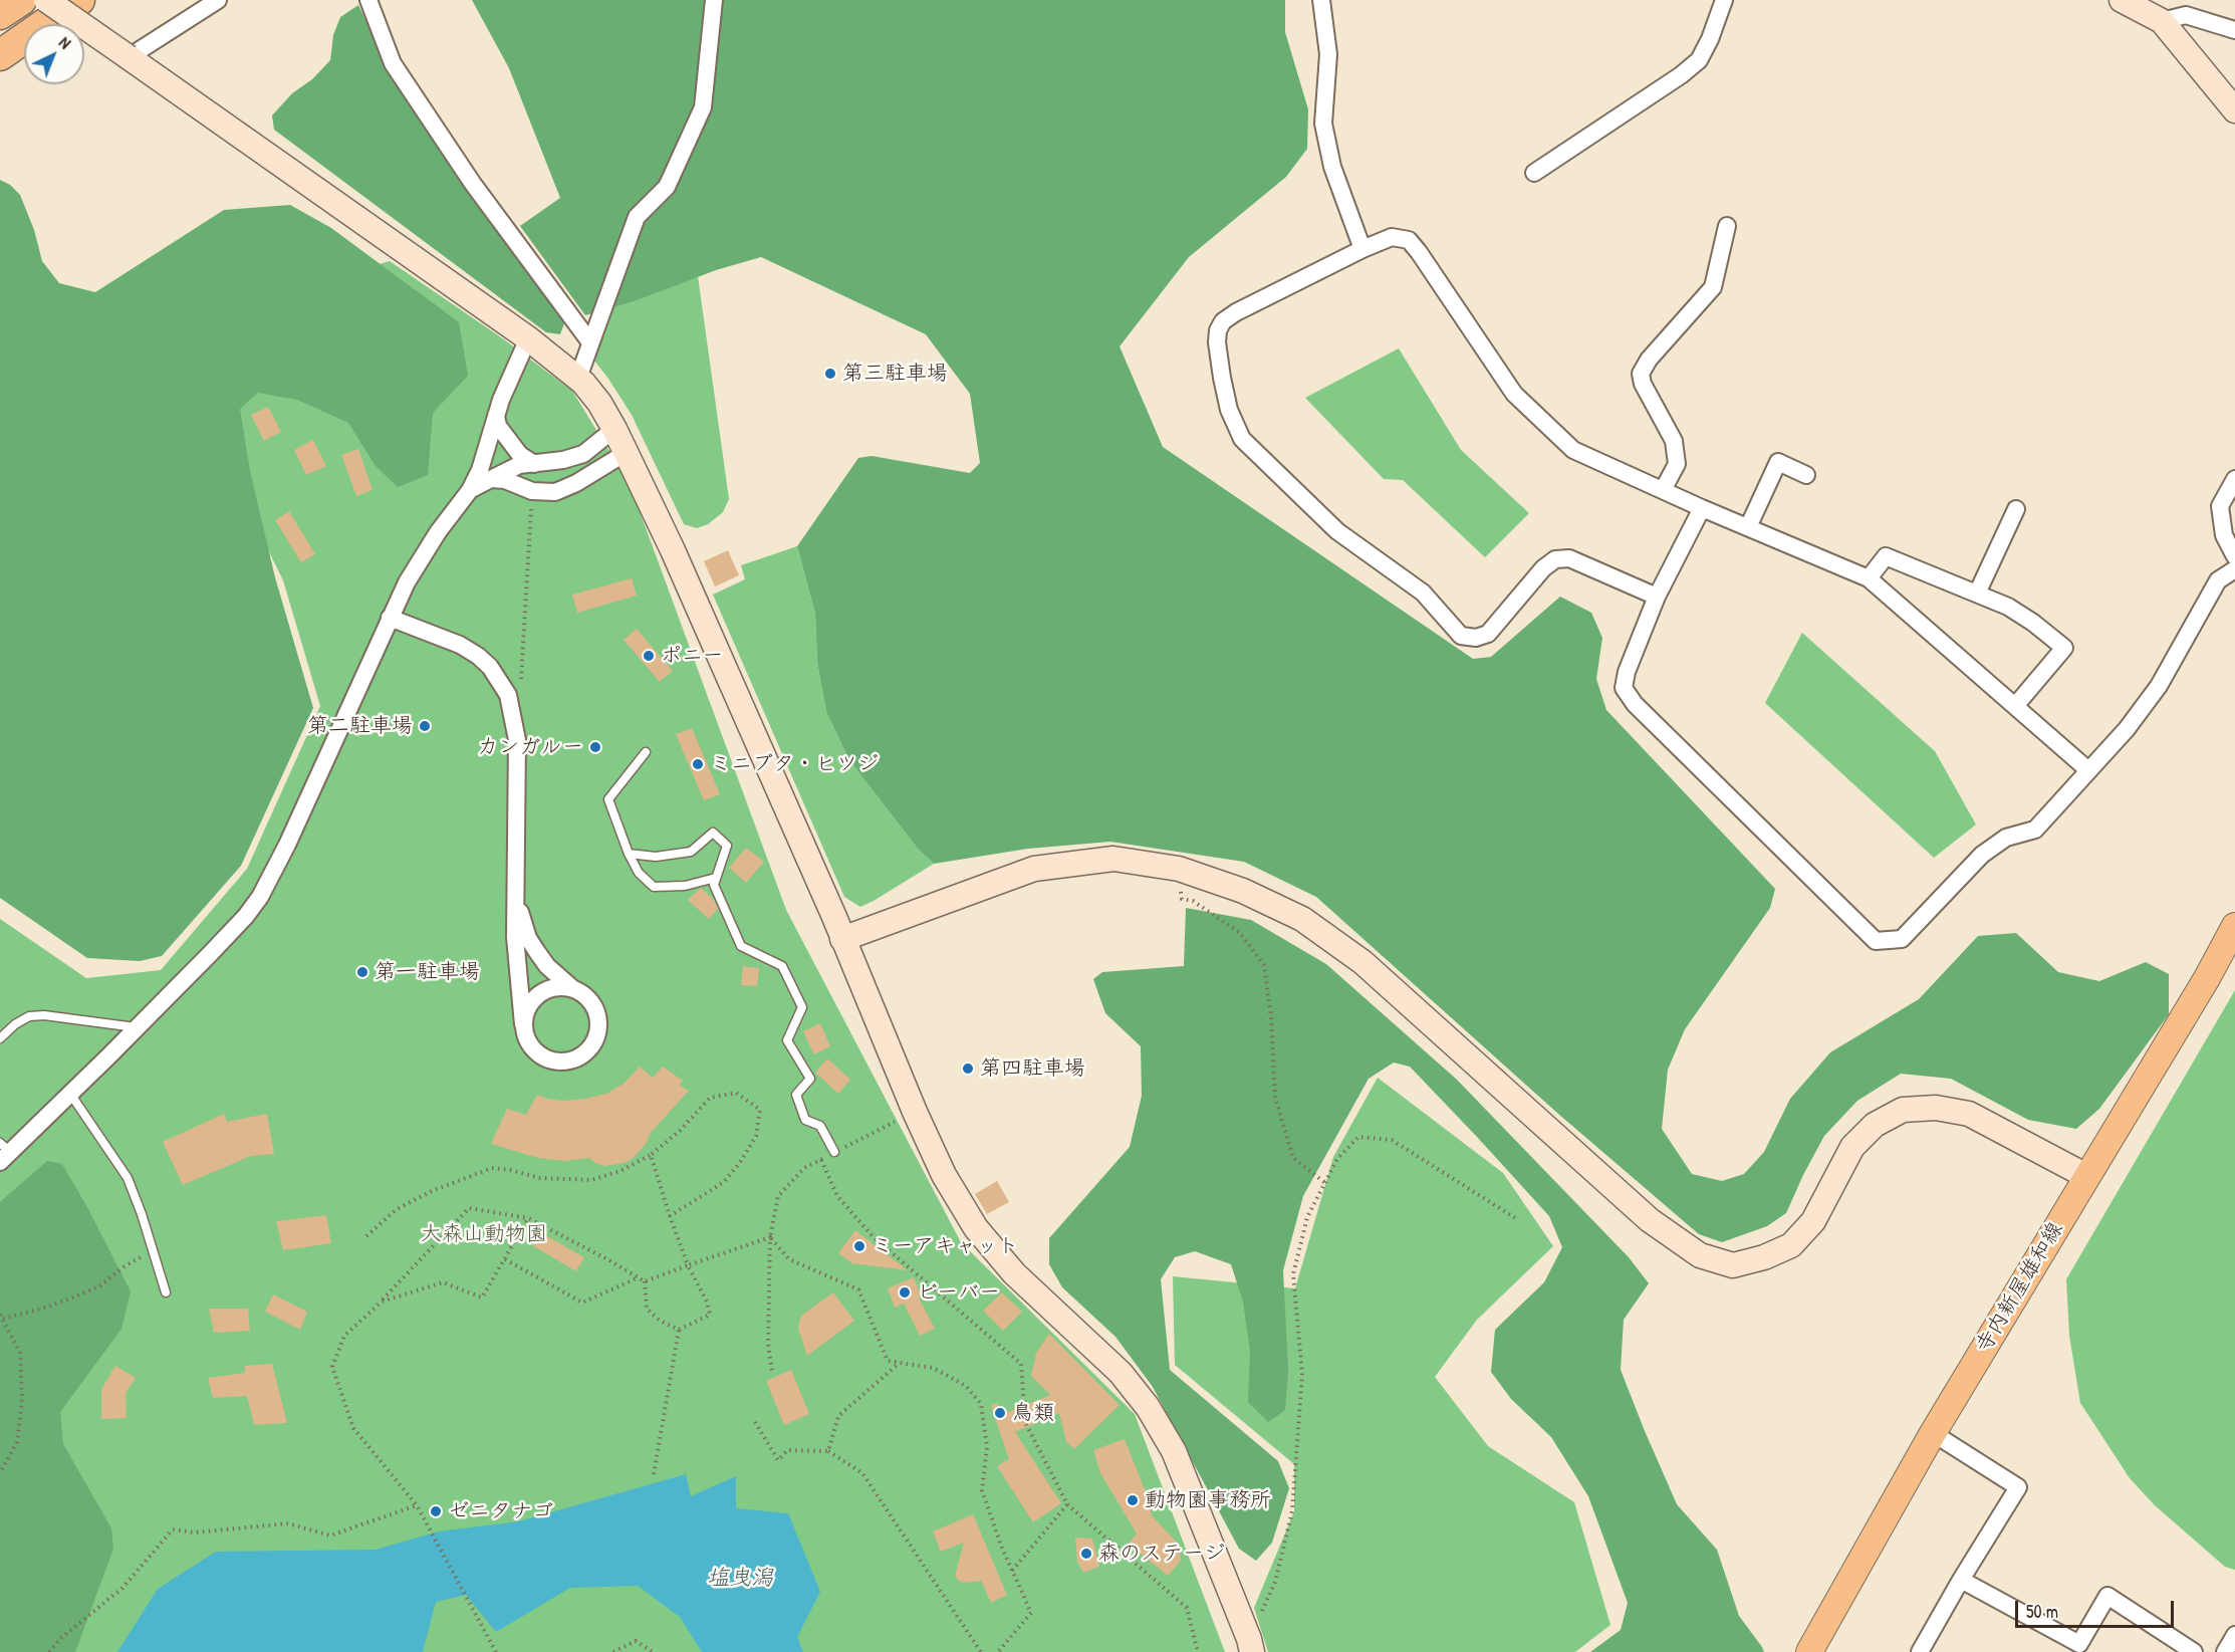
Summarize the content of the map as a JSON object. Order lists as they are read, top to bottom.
{
  "streets": {
    "main road": ["寺内新屋雄和線"]
  },
  "water": ["塩曳潟"],
  "parks": ["大森山動物園"],
  "places": [
    "第三駐車場",
    "ポニー",
    "第二駐車場",
    "カンガルー",
    "ミニブタ・ヒツジ",
    "第一駐車場",
    "第四駐車場",
    "ミーアキャット",
    "ビーバー",
    "鳥類",
    "動物園事務所",
    "ゼニタナゴ",
    "森のステージ"
  ],
  "scale_bar": "50 m",
  "north": "top right"
}
